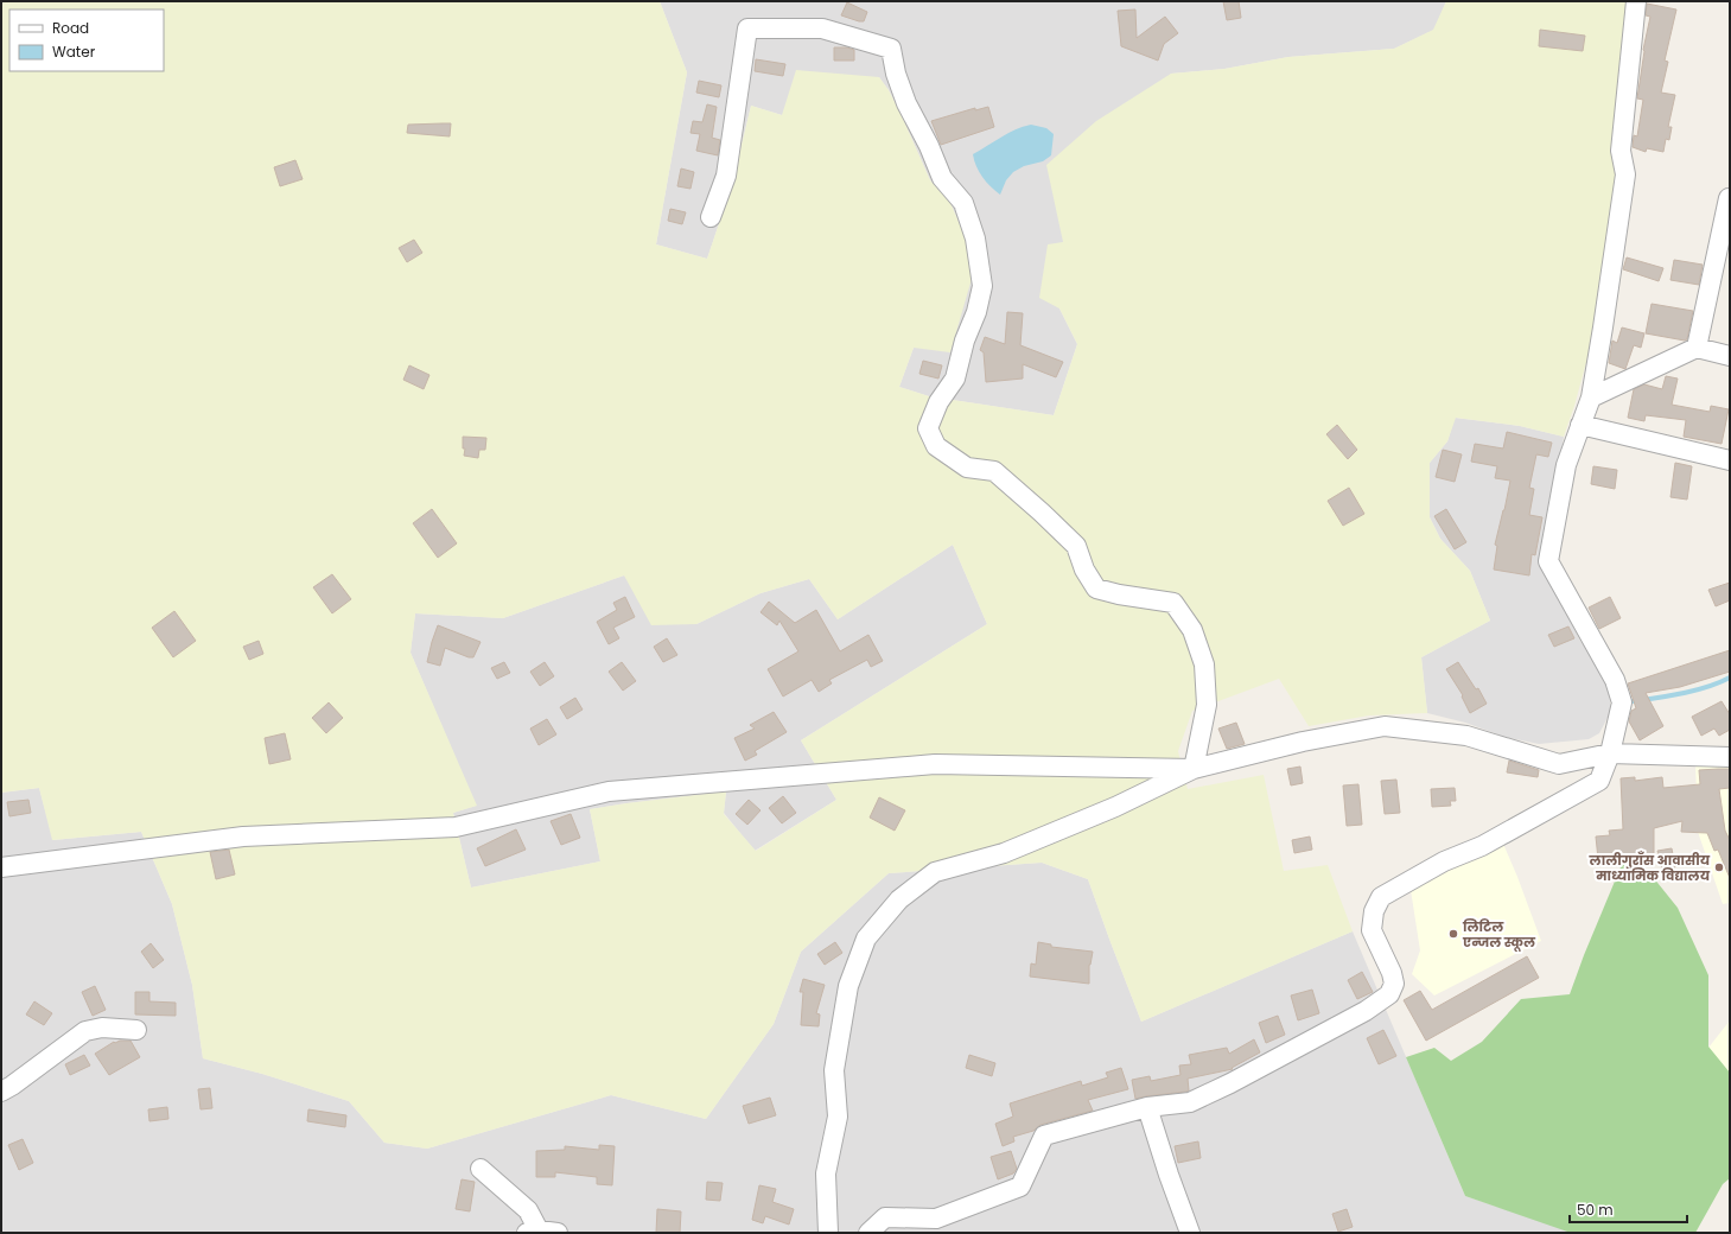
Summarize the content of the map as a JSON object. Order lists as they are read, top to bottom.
{
  "places": ["लालीगुराँस आवासीय माध्यामिक विद्यालय", "लिटिल एन्जल स्कूल"],
  "legend": ["Road", "Water"],
  "scale_bar": "50 m"
}
